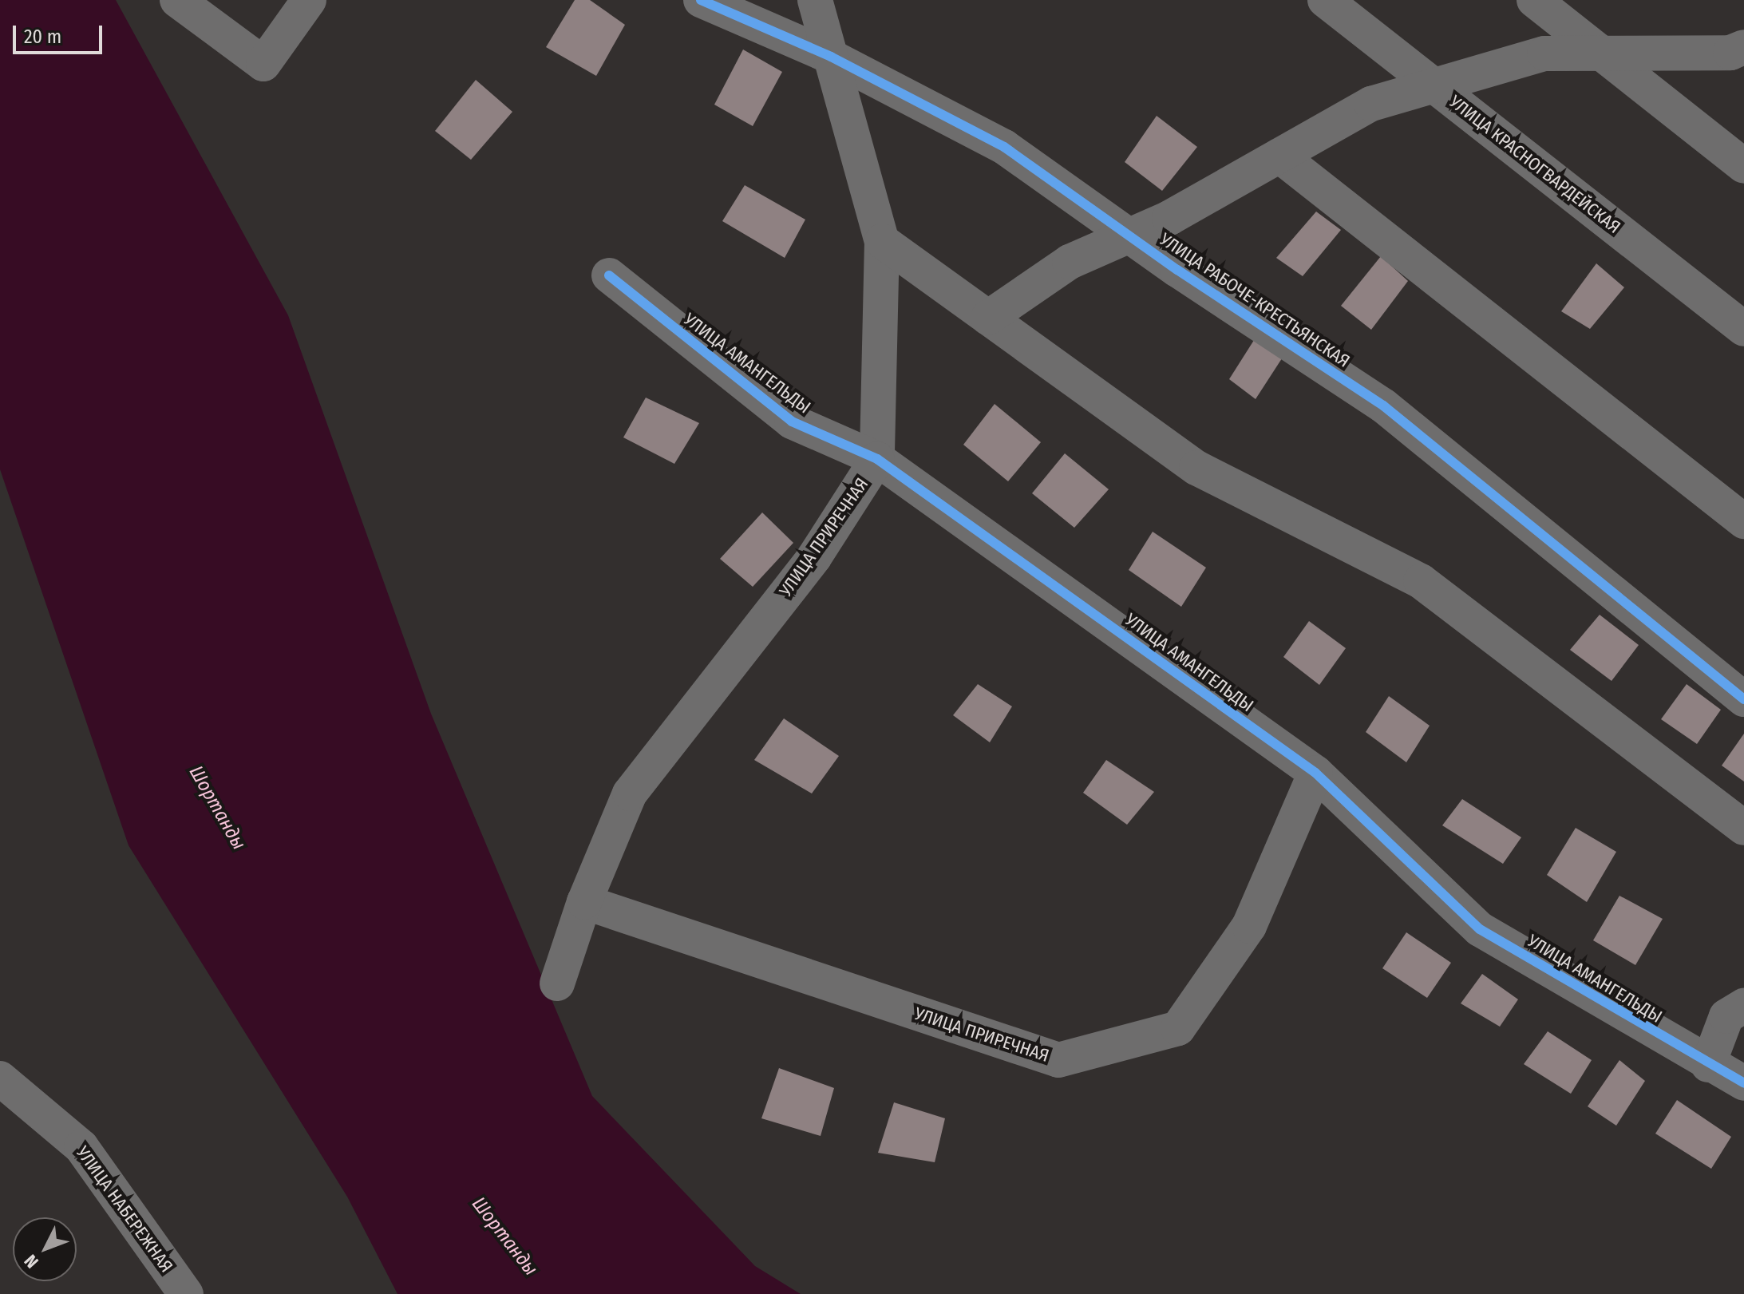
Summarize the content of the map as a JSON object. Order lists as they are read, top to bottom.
{
  "streets": {
    "street": [
      "УЛИЦА КРАСНОГВАРДЕЙСКАЯ",
      "УЛИЦА РАБОЧЕ-КРЕСТЬЯНСКАЯ",
      "УЛИЦА АМАНГЕЛЬДЫ",
      "УЛИЦА ПРИРЕЧНАЯ",
      "УЛИЦА НАБЕРЕЖНАЯ"
    ]
  },
  "crossings": [
    ["УЛИЦА АМАНГЕЛЬДЫ", "УЛИЦА ПРИРЕЧНАЯ"]
  ],
  "water": ["Шортанды"],
  "scale_bar": "20 m",
  "north": "bottom left"
}
